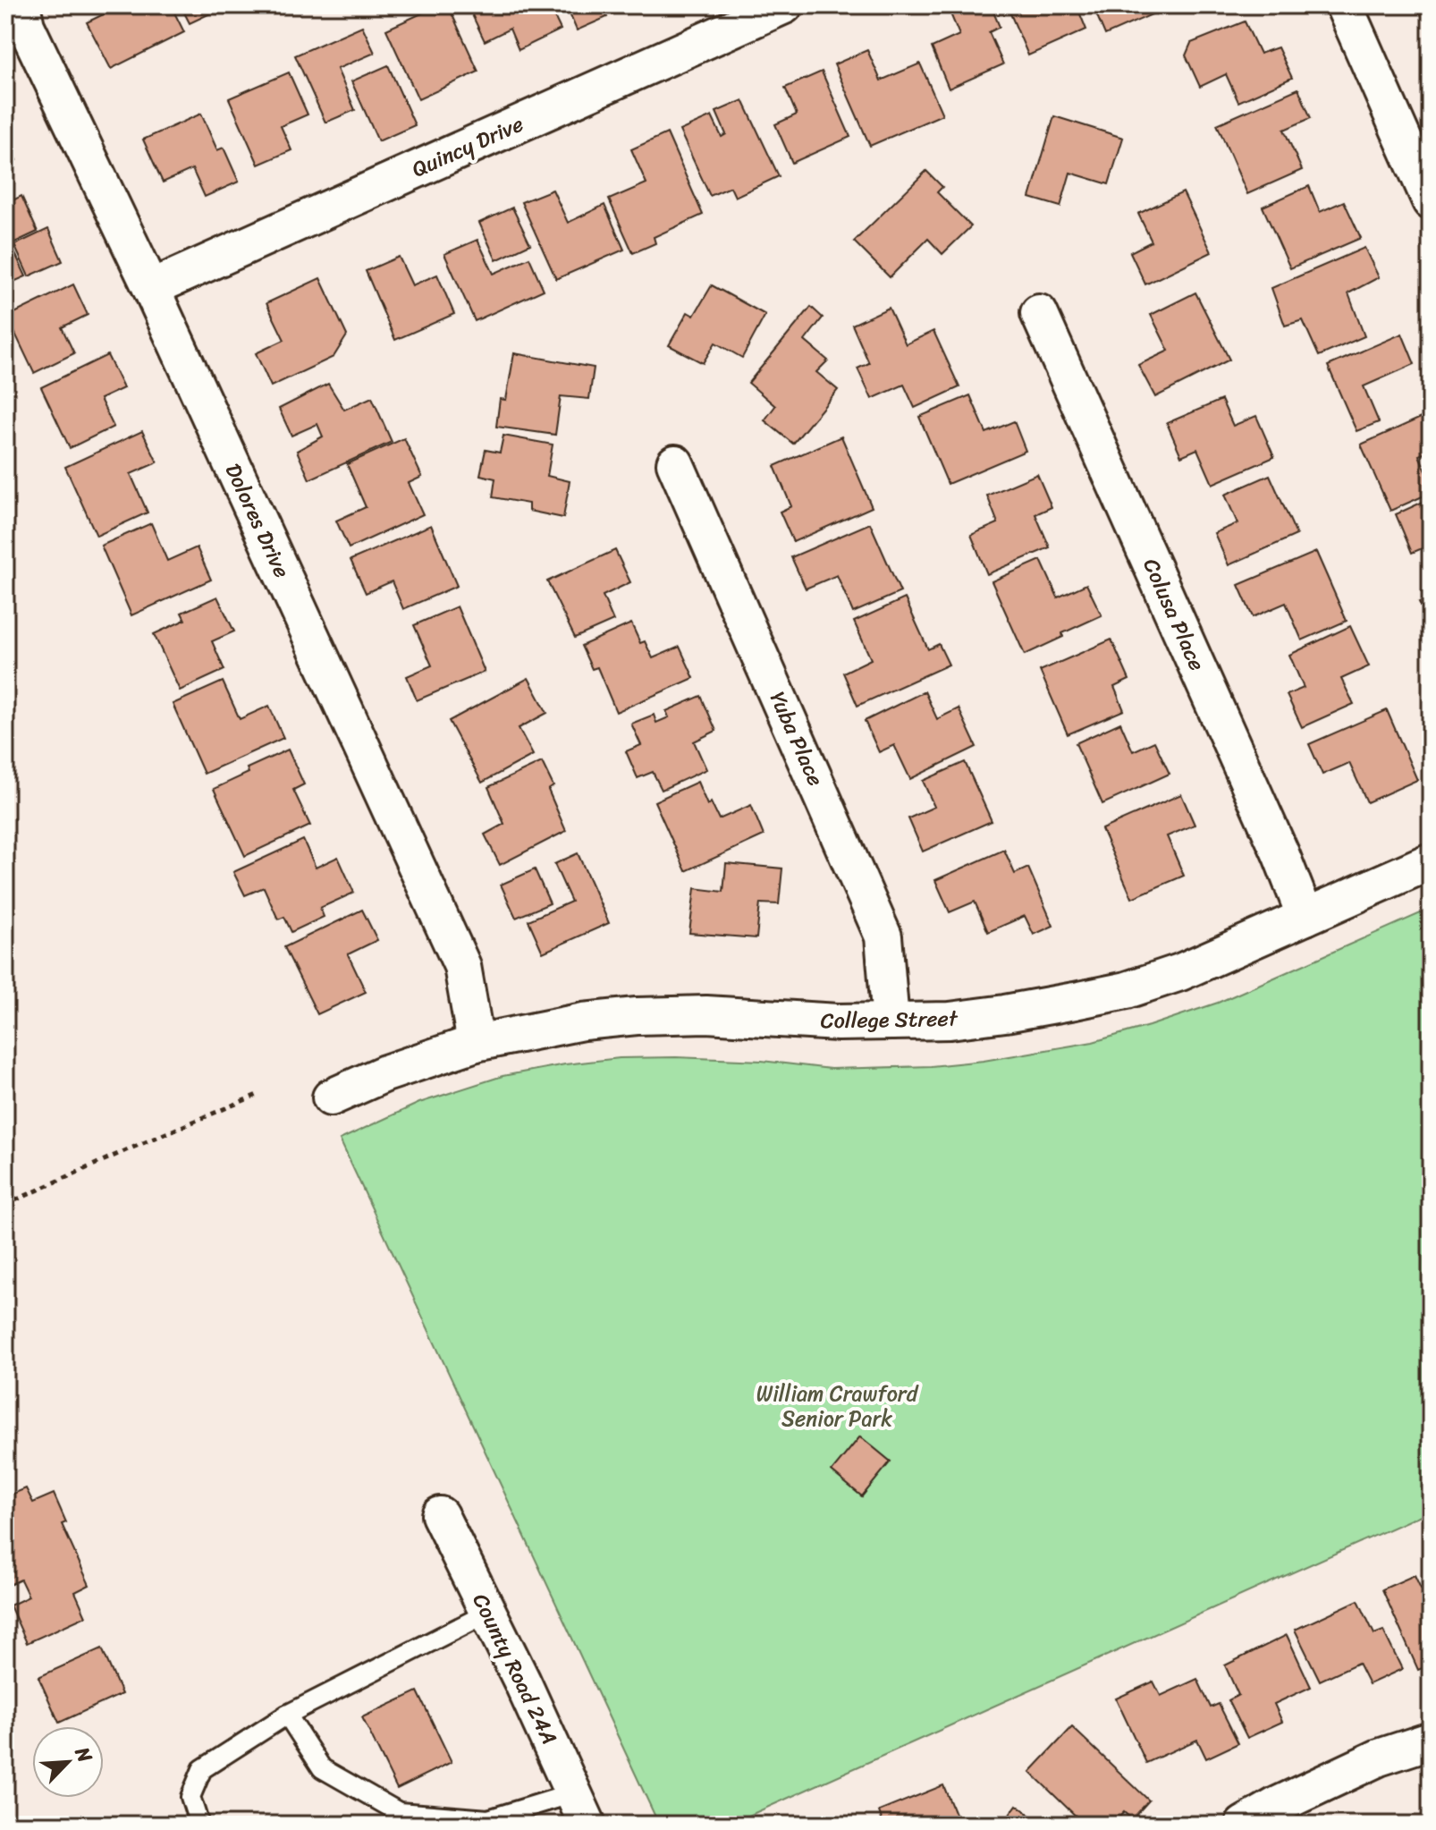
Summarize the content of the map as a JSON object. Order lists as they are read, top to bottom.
{
  "streets": {
    "street": [
      "Quincy Drive",
      "Dolores Drive",
      "Colusa Place",
      "Yuba Place",
      "College Street",
      "County Road 24A"
    ]
  },
  "crossings": [
    ["Quincy Drive", "Dolores Drive"],
    ["Dolores Drive", "College Street"],
    ["Colusa Place", "College Street"],
    ["Yuba Place", "College Street"]
  ],
  "parks": ["William Crawford Senior Park"],
  "north": "top right"
}
